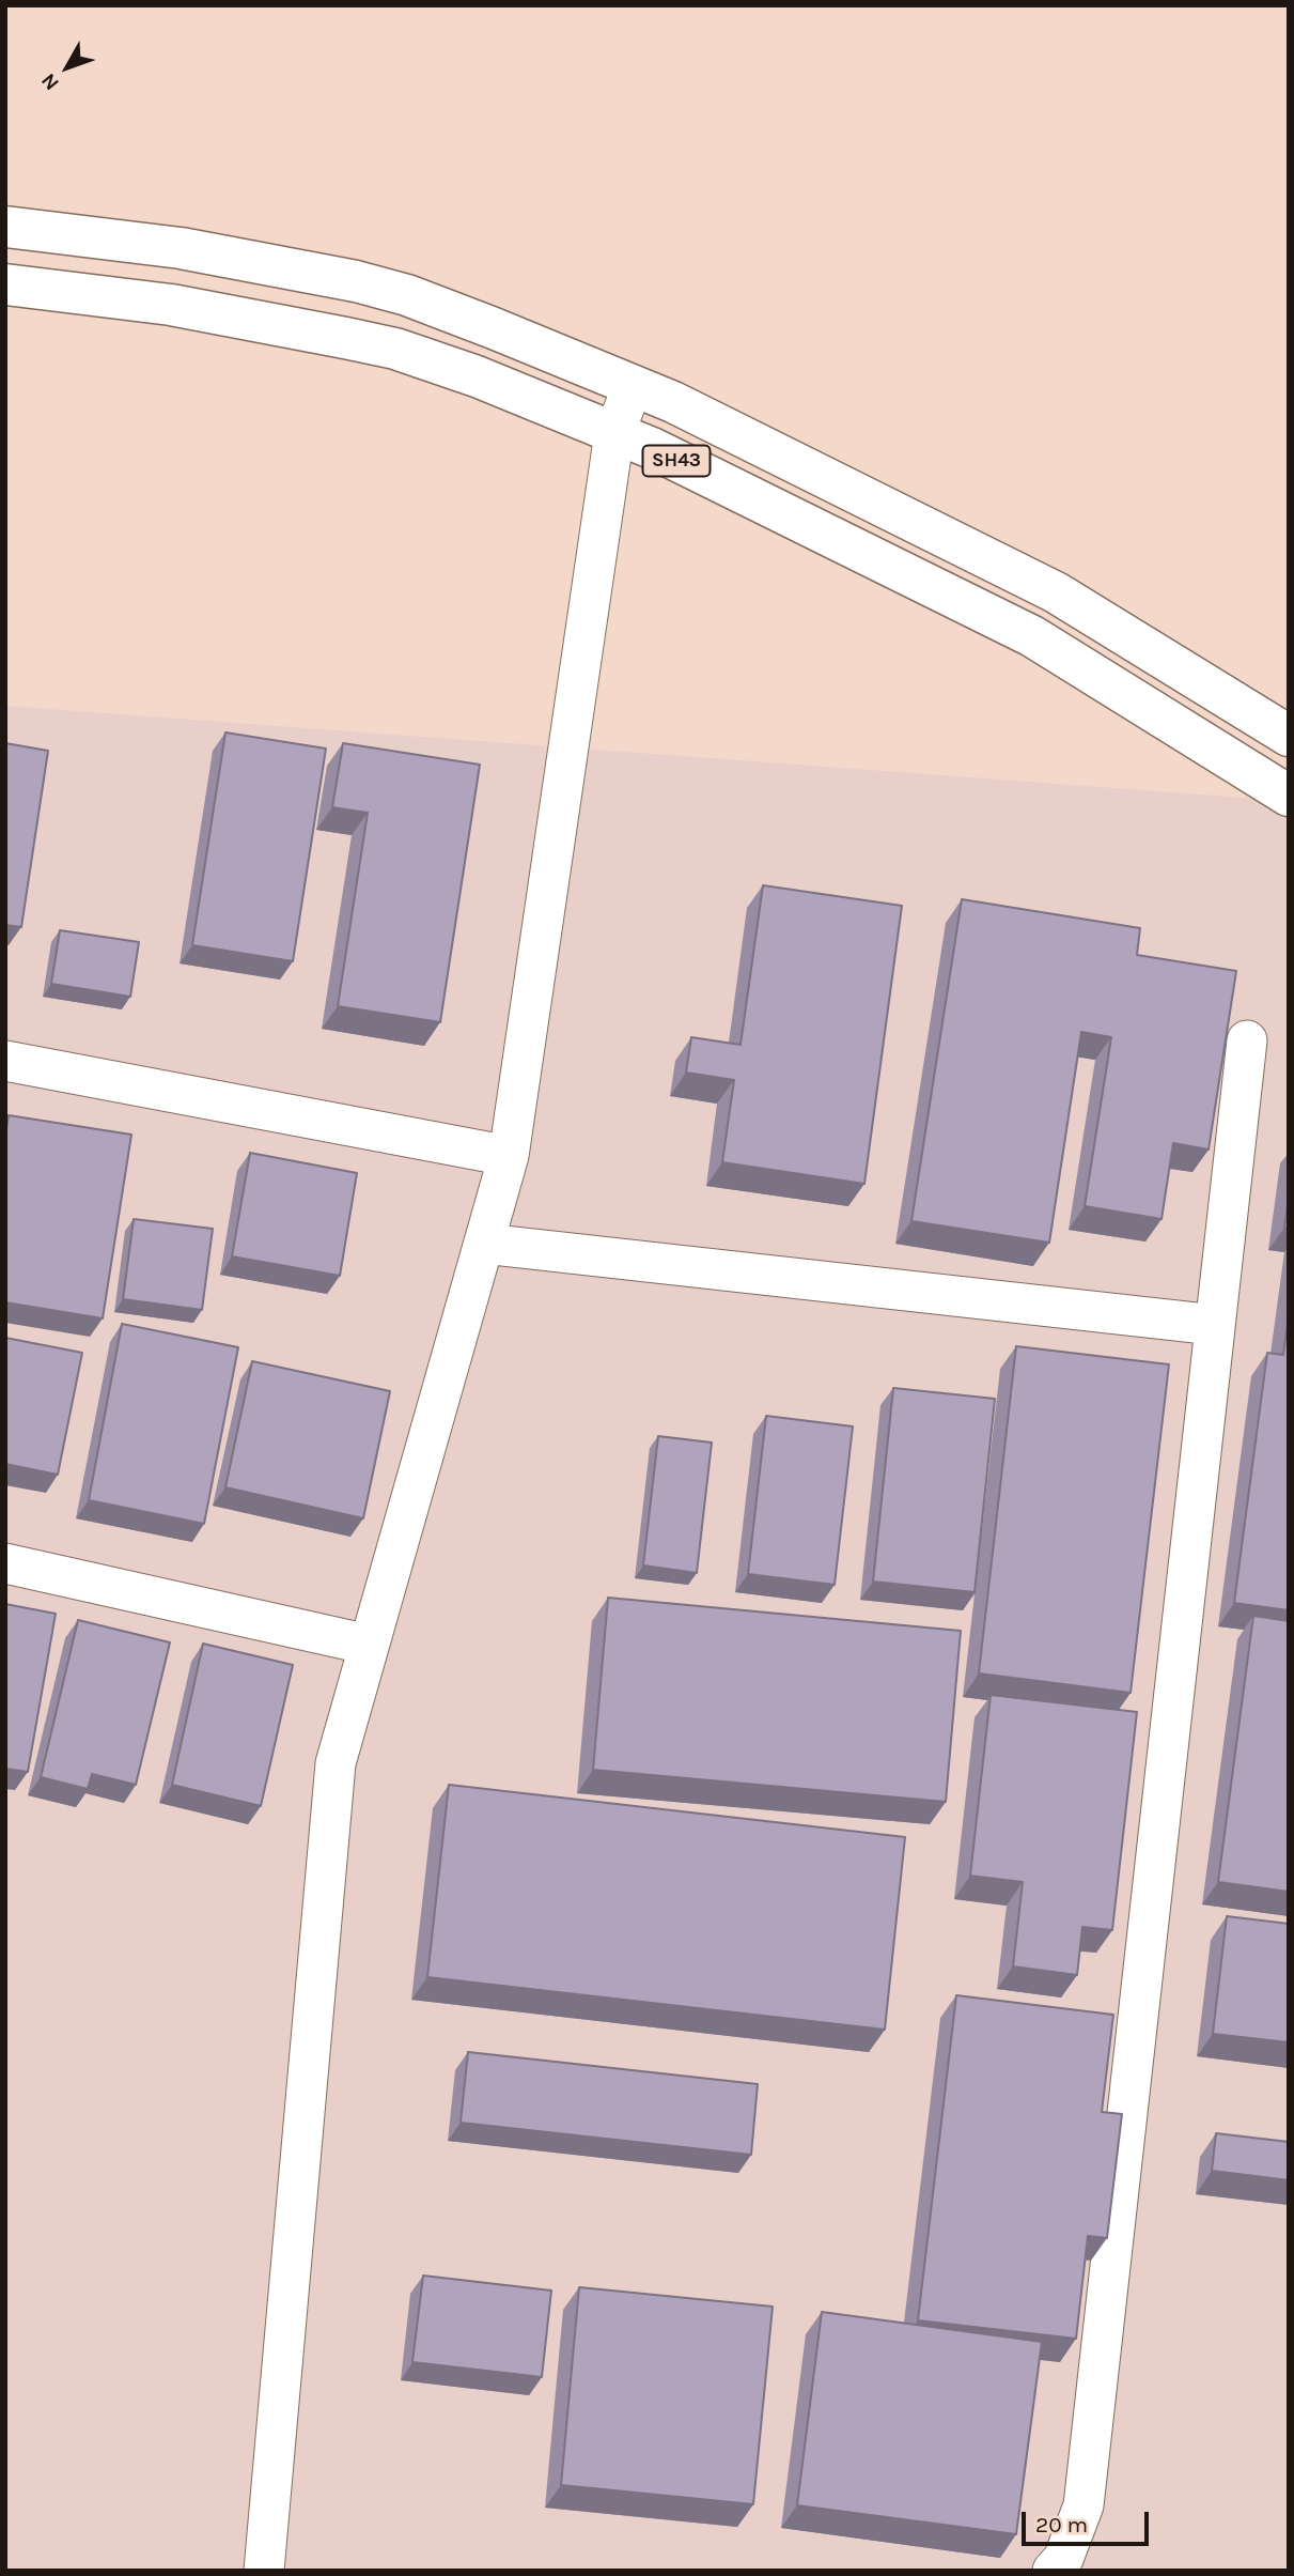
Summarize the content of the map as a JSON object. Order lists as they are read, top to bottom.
{
  "streets": {
    "main road": ["SH43"]
  },
  "scale_bar": "20 m",
  "north": "bottom left"
}
